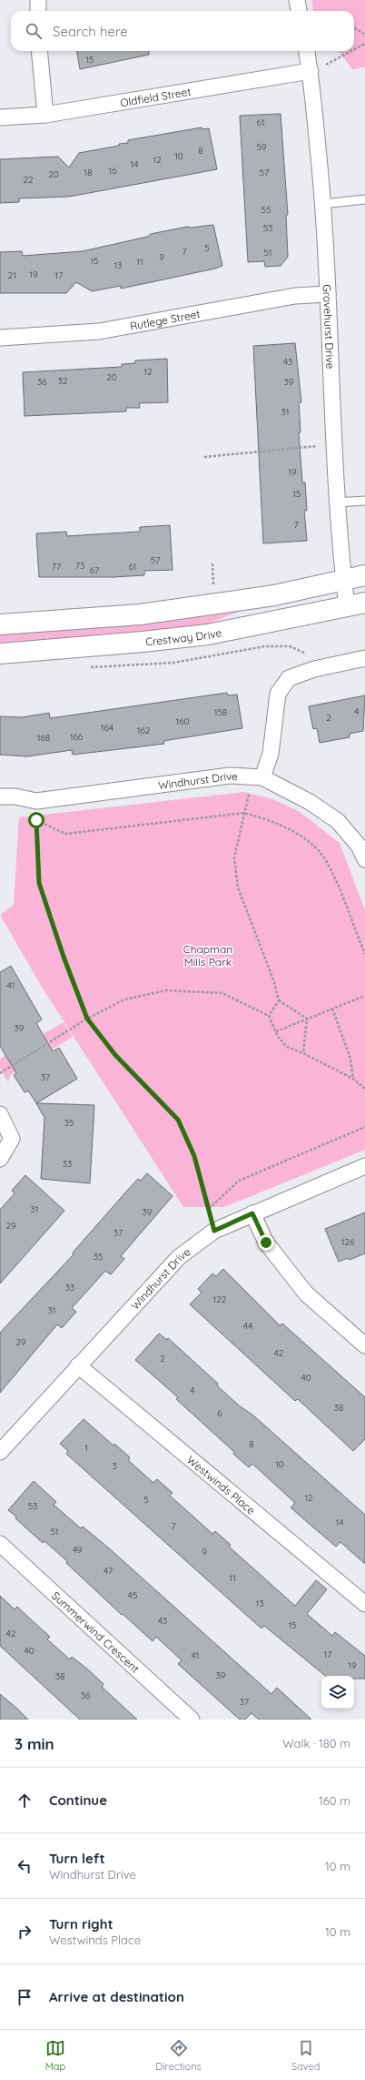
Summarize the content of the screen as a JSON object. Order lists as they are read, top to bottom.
{
  "streets": {
    "street": [
      "Oldfield Street",
      "Rutlege Street",
      "Grovehurst Drive",
      "Crestway Drive",
      "Windhurst Drive",
      "Westwinds Place",
      "Summerwind Crescent"
    ]
  },
  "crossings": [
    ["Oldfield Street", "Grovehurst Drive"],
    ["Rutlege Street", "Grovehurst Drive"],
    ["Grovehurst Drive", "Crestway Drive"],
    ["Windhurst Drive", "Westwinds Place"]
  ],
  "parks": ["Chapman Mills Park"],
  "house_numbers": [
    "15",
    "61",
    "59",
    "8",
    "10",
    "12",
    "14",
    "16",
    "18",
    "57",
    "20",
    "22",
    "55",
    "53",
    "5",
    "7",
    "51",
    "9",
    "15",
    "11",
    "13",
    "19",
    "21",
    "17",
    "43",
    "12",
    "20",
    "32",
    "36",
    "39",
    "31",
    "19",
    "15",
    "7",
    "57",
    "73",
    "77",
    "61",
    "67",
    "4",
    "158",
    "2",
    "160",
    "164",
    "162",
    "166",
    "168",
    "41",
    "39",
    "37",
    "35",
    "33",
    "31",
    "39",
    "29",
    "37",
    "126",
    "35",
    "33",
    "122",
    "31",
    "44",
    "29",
    "42",
    "2",
    "40",
    "4",
    "38",
    "6",
    "8",
    "1",
    "10",
    "3",
    "12",
    "5",
    "53",
    "14",
    "7",
    "51",
    "49",
    "9",
    "47",
    "11",
    "45",
    "13",
    "43",
    "15",
    "42",
    "40",
    "17",
    "41",
    "19",
    "39",
    "38",
    "36",
    "37"
  ],
  "page": {
    "search": "Search here",
    "heading": ["3 min", "Walk · 180 m"],
    "list": [
      ["Continue", "160 m"],
      ["Turn left", "Windhurst Drive", "10 m"],
      ["Turn right", "Westwinds Place", "10 m"],
      "Arrive at destination"
    ],
    "nav": ["Map", "Directions", "Saved"]
  }
}
